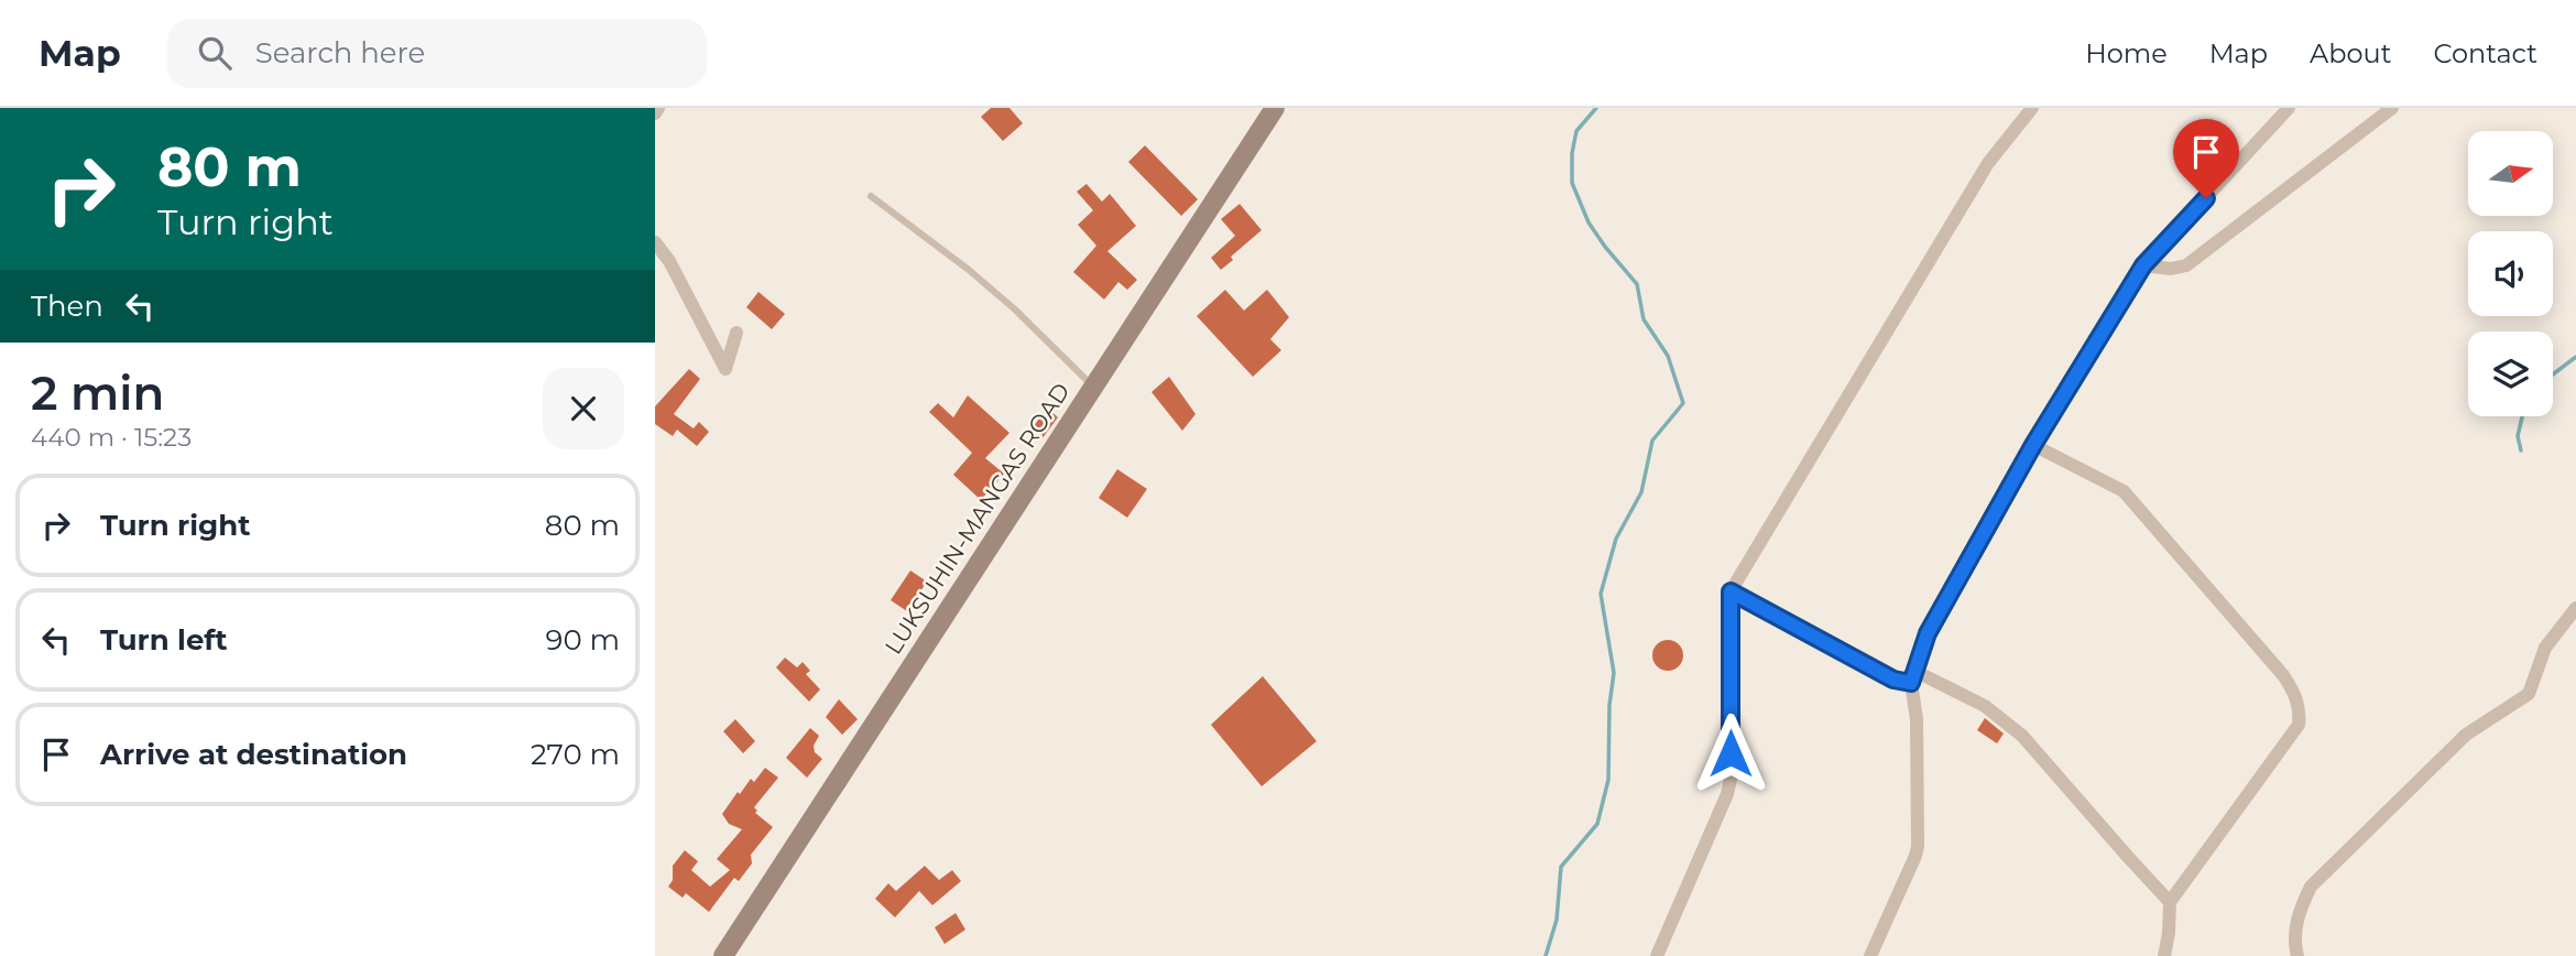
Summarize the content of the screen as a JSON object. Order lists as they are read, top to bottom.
{
  "streets": {
    "main road": ["LUKSUHIN-MANGAS ROAD"]
  },
  "north": "right",
  "page": {
    "header": "Map",
    "search": "Search here",
    "nav": [
      "Home",
      "Map",
      "About",
      "Contact"
    ],
    "turn": ["80 m", "Turn right"],
    "then": "Then",
    "heading": ["2 min", "440 m · 15:23"],
    "list": [
      {
        "name": "Turn right",
        "value": "80 m"
      },
      {
        "name": "Turn left",
        "value": "90 m"
      },
      {
        "name": "Arrive at destination",
        "value": "270 m"
      }
    ]
  }
}
